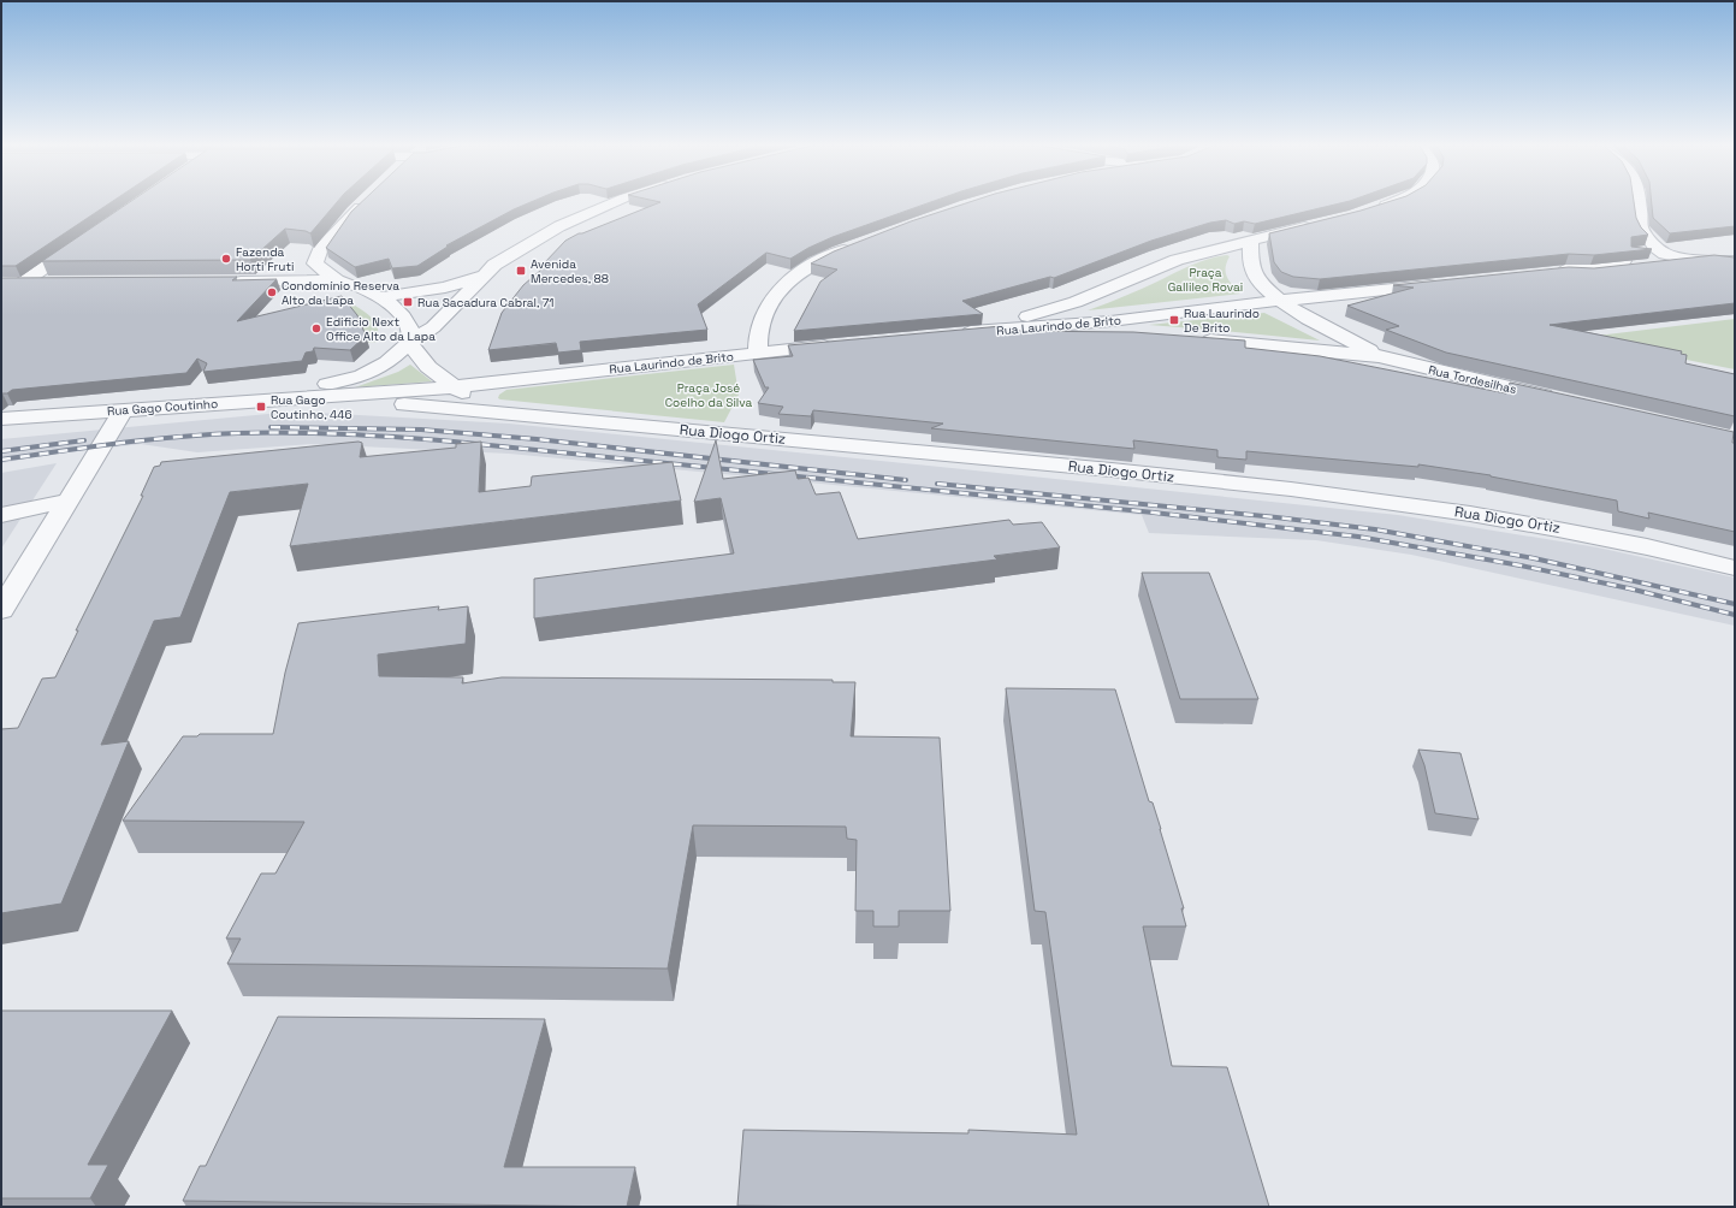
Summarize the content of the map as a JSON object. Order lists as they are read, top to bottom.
{
  "streets": {
    "street": [
      "Rua Laurindo de Brito",
      "Rua Tordesilhas",
      "Rua Gago Coutinho",
      "Rua Diogo Ortiz"
    ]
  },
  "crossings": [
    ["Rua Laurindo de Brito", "Rua Tordesilhas"],
    ["Rua Laurindo de Brito", "Rua Diogo Ortiz"],
    ["Rua Gago Coutinho", "Rua Diogo Ortiz"]
  ],
  "parks": ["Praça Gallileo Rovai", "Praça José Coelho da Silva"],
  "places": {
    "other": ["Fazenda Horti Fruti", "Condomínio Reserva Alto da Lapa", "Edificio Next Office Alto da Lapa"],
    "transit": [
      "Avenida Mercedes, 88",
      "Rua Sacadura Cabral, 71",
      "Rua Laurindo De Brito",
      "Rua Gago Coutinho, 446"
    ]
  }
}
